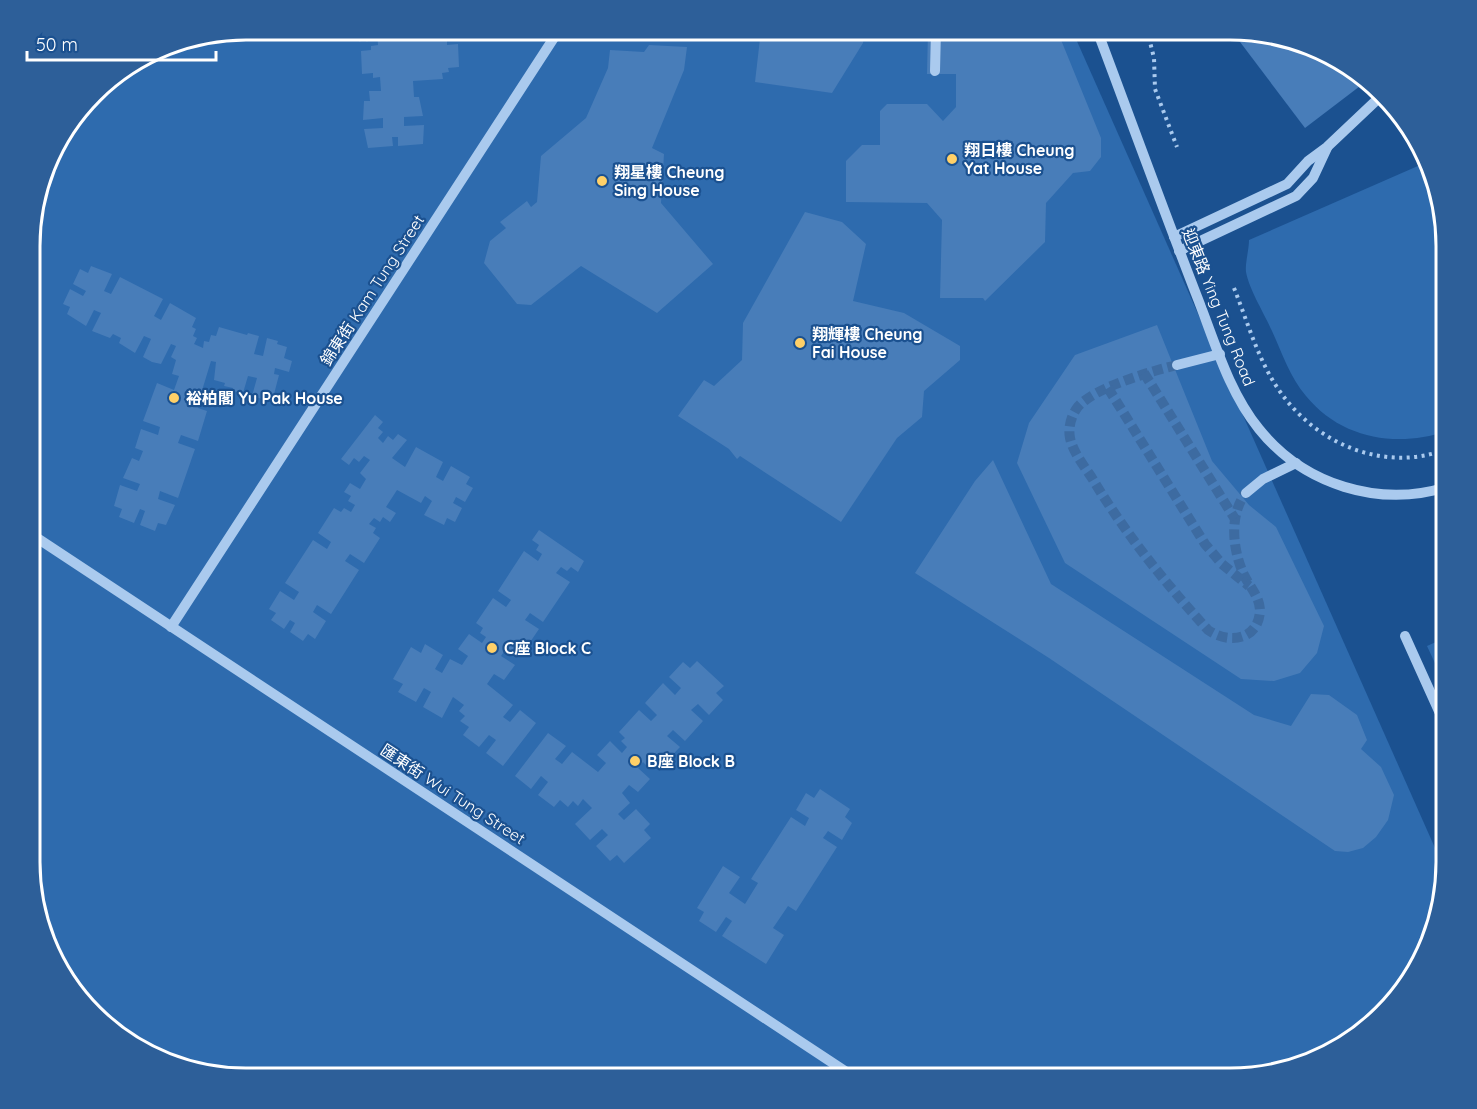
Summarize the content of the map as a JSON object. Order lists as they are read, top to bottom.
{
  "streets": {
    "street": ["錦東街 Kam Tung Street", "迎東路 Ying Tung Road", "匯東街 Wui Tung Street"]
  },
  "crossings": [
    ["錦東街 Kam Tung Street", "匯東街 Wui Tung Street"]
  ],
  "places": [
    "翔日樓 Cheung Yat House",
    "翔星樓 Cheung Sing House",
    "翔輝樓 Cheung Fai House",
    "裕柏閣 Yu Pak House",
    "C座 Block C",
    "B座 Block B"
  ],
  "scale_bar": "50 m"
}
